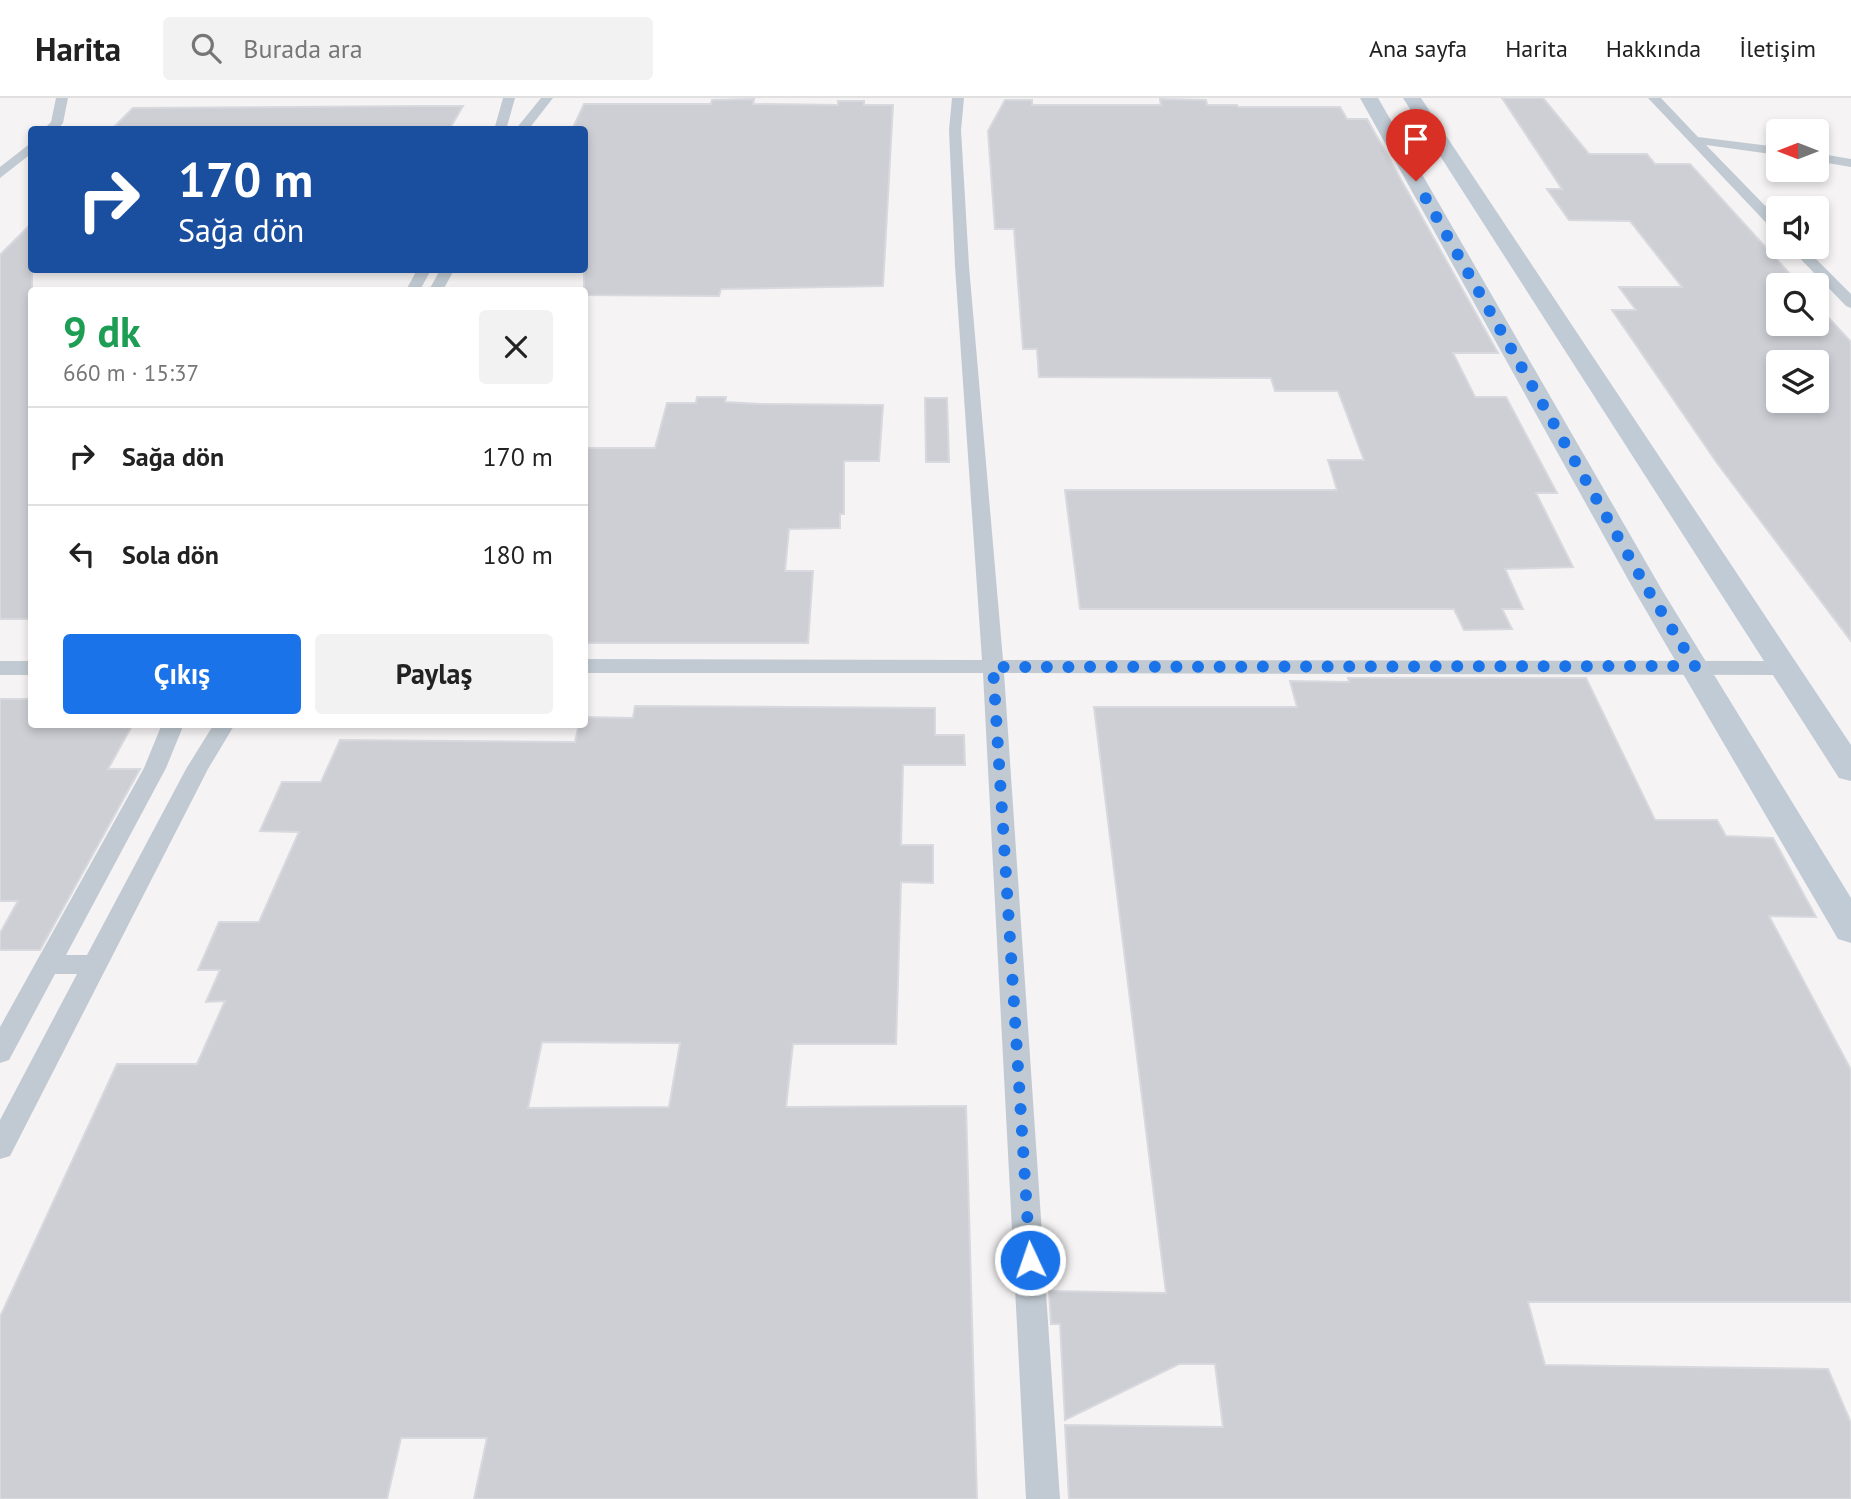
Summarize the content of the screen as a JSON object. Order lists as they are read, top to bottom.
{
  "north": "left",
  "page": {
    "header": "Harita",
    "search": "Burada ara",
    "nav": [
      "Ana sayfa",
      "Harita",
      "Hakkında",
      "İletişim"
    ],
    "turn": ["170 m", "Sağa dön"],
    "heading": ["9 dk", "660 m · 15:37"],
    "list": [
      {
        "name": "Sağa dön",
        "value": "170 m"
      },
      {
        "name": "Sola dön",
        "value": "180 m"
      }
    ],
    "buttons": ["Çıkış", "Paylaş"]
  }
}
